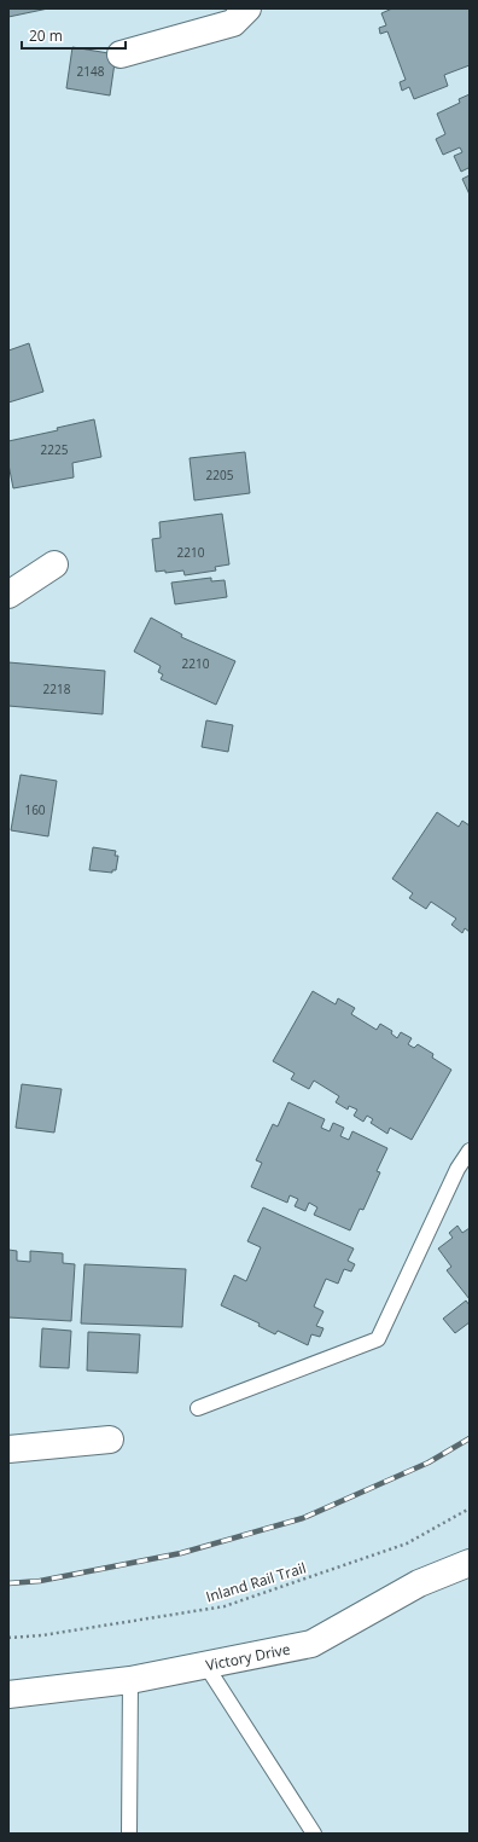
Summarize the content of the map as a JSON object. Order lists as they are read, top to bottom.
{
  "streets": {
    "street": ["Victory Drive"],
    "path": ["Inland Rail Trail"]
  },
  "house_numbers": [
    "2148",
    "2225",
    "2205",
    "2210",
    "2210",
    "2218",
    "160"
  ],
  "scale_bar": "20 m"
}
